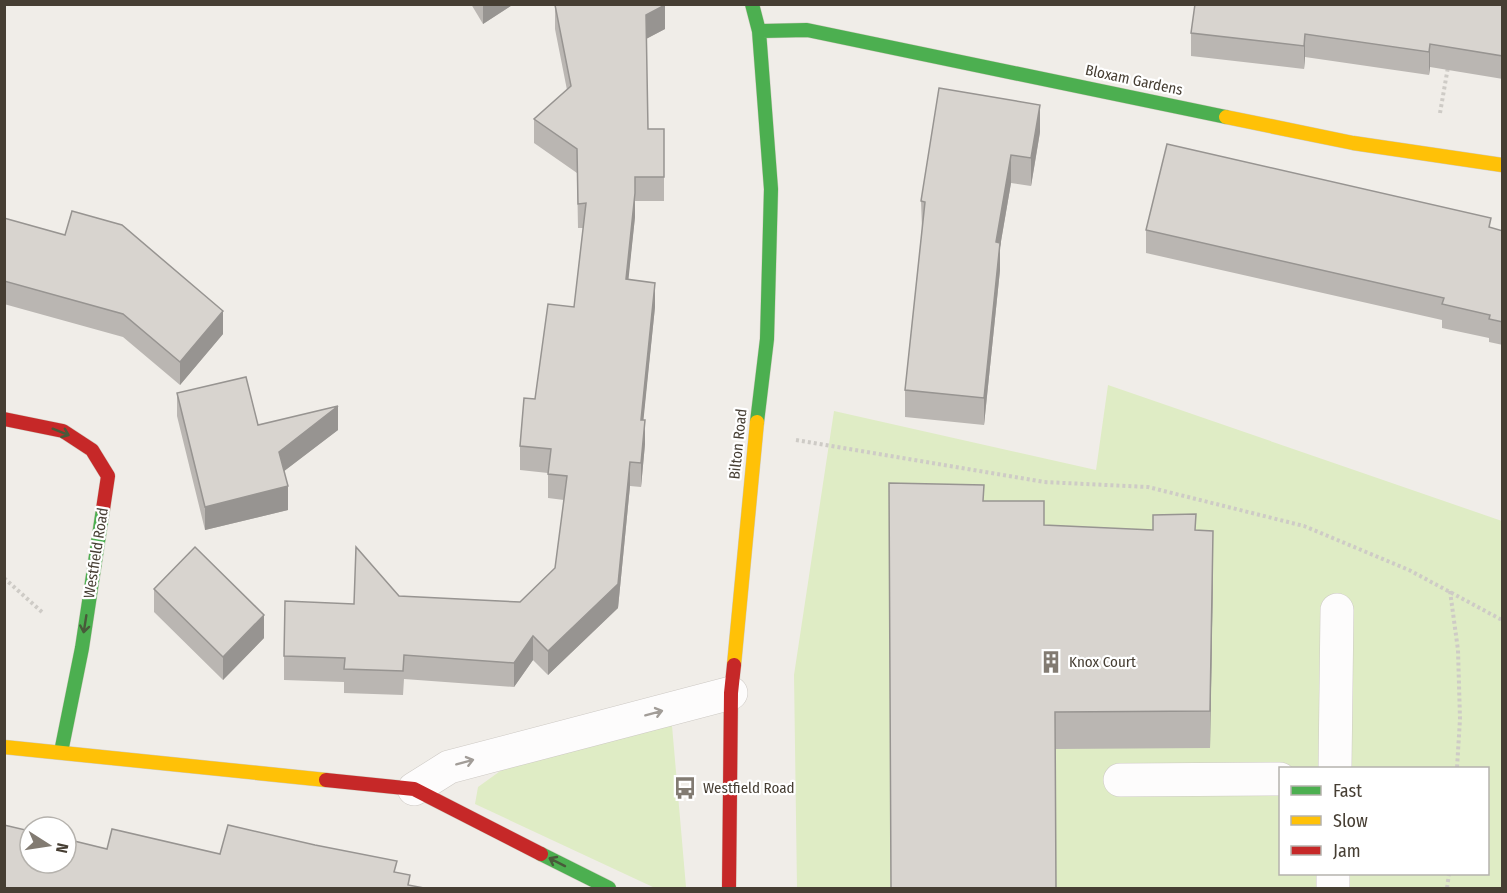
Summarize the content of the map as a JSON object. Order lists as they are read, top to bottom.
{
  "streets": {
    "street": ["Bloxam Gardens", "Bilton Road", "Westfield Road"]
  },
  "crossings": [
    ["Bloxam Gardens", "Bilton Road"]
  ],
  "one_way": ["Westfield Road"],
  "places": {
    "building": ["Knox Court"],
    "bus stop": ["Westfield Road"]
  },
  "legend": ["Fast", "Slow", "Jam"],
  "north": "right"
}
